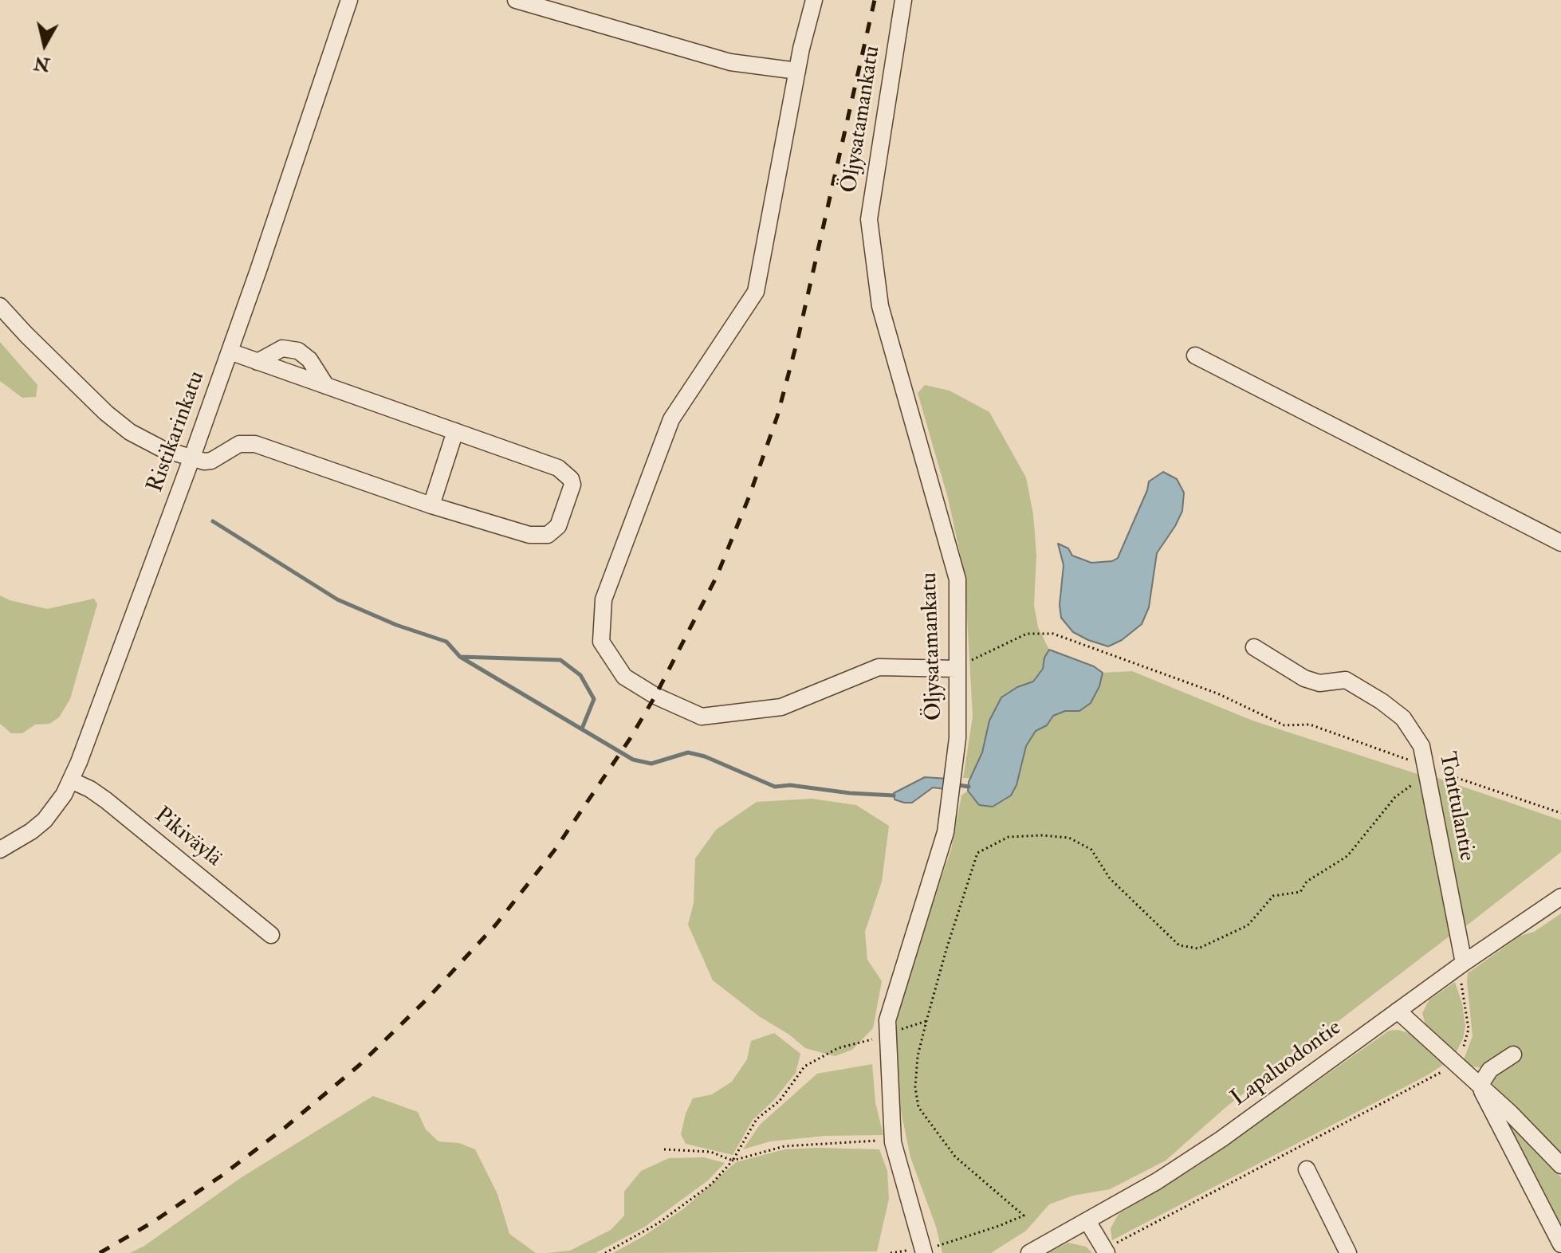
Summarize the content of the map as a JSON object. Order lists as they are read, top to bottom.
{
  "streets": {
    "street": [
      "Öljysatamankatu",
      "Ristikarinkatu",
      "Tonttulantie",
      "Pikiväylä",
      "Lapaluodontie"
    ]
  },
  "crossings": [
    ["Ristikarinkatu", "Pikiväylä"],
    ["Tonttulantie", "Lapaluodontie"]
  ],
  "north": "bottom"
}
